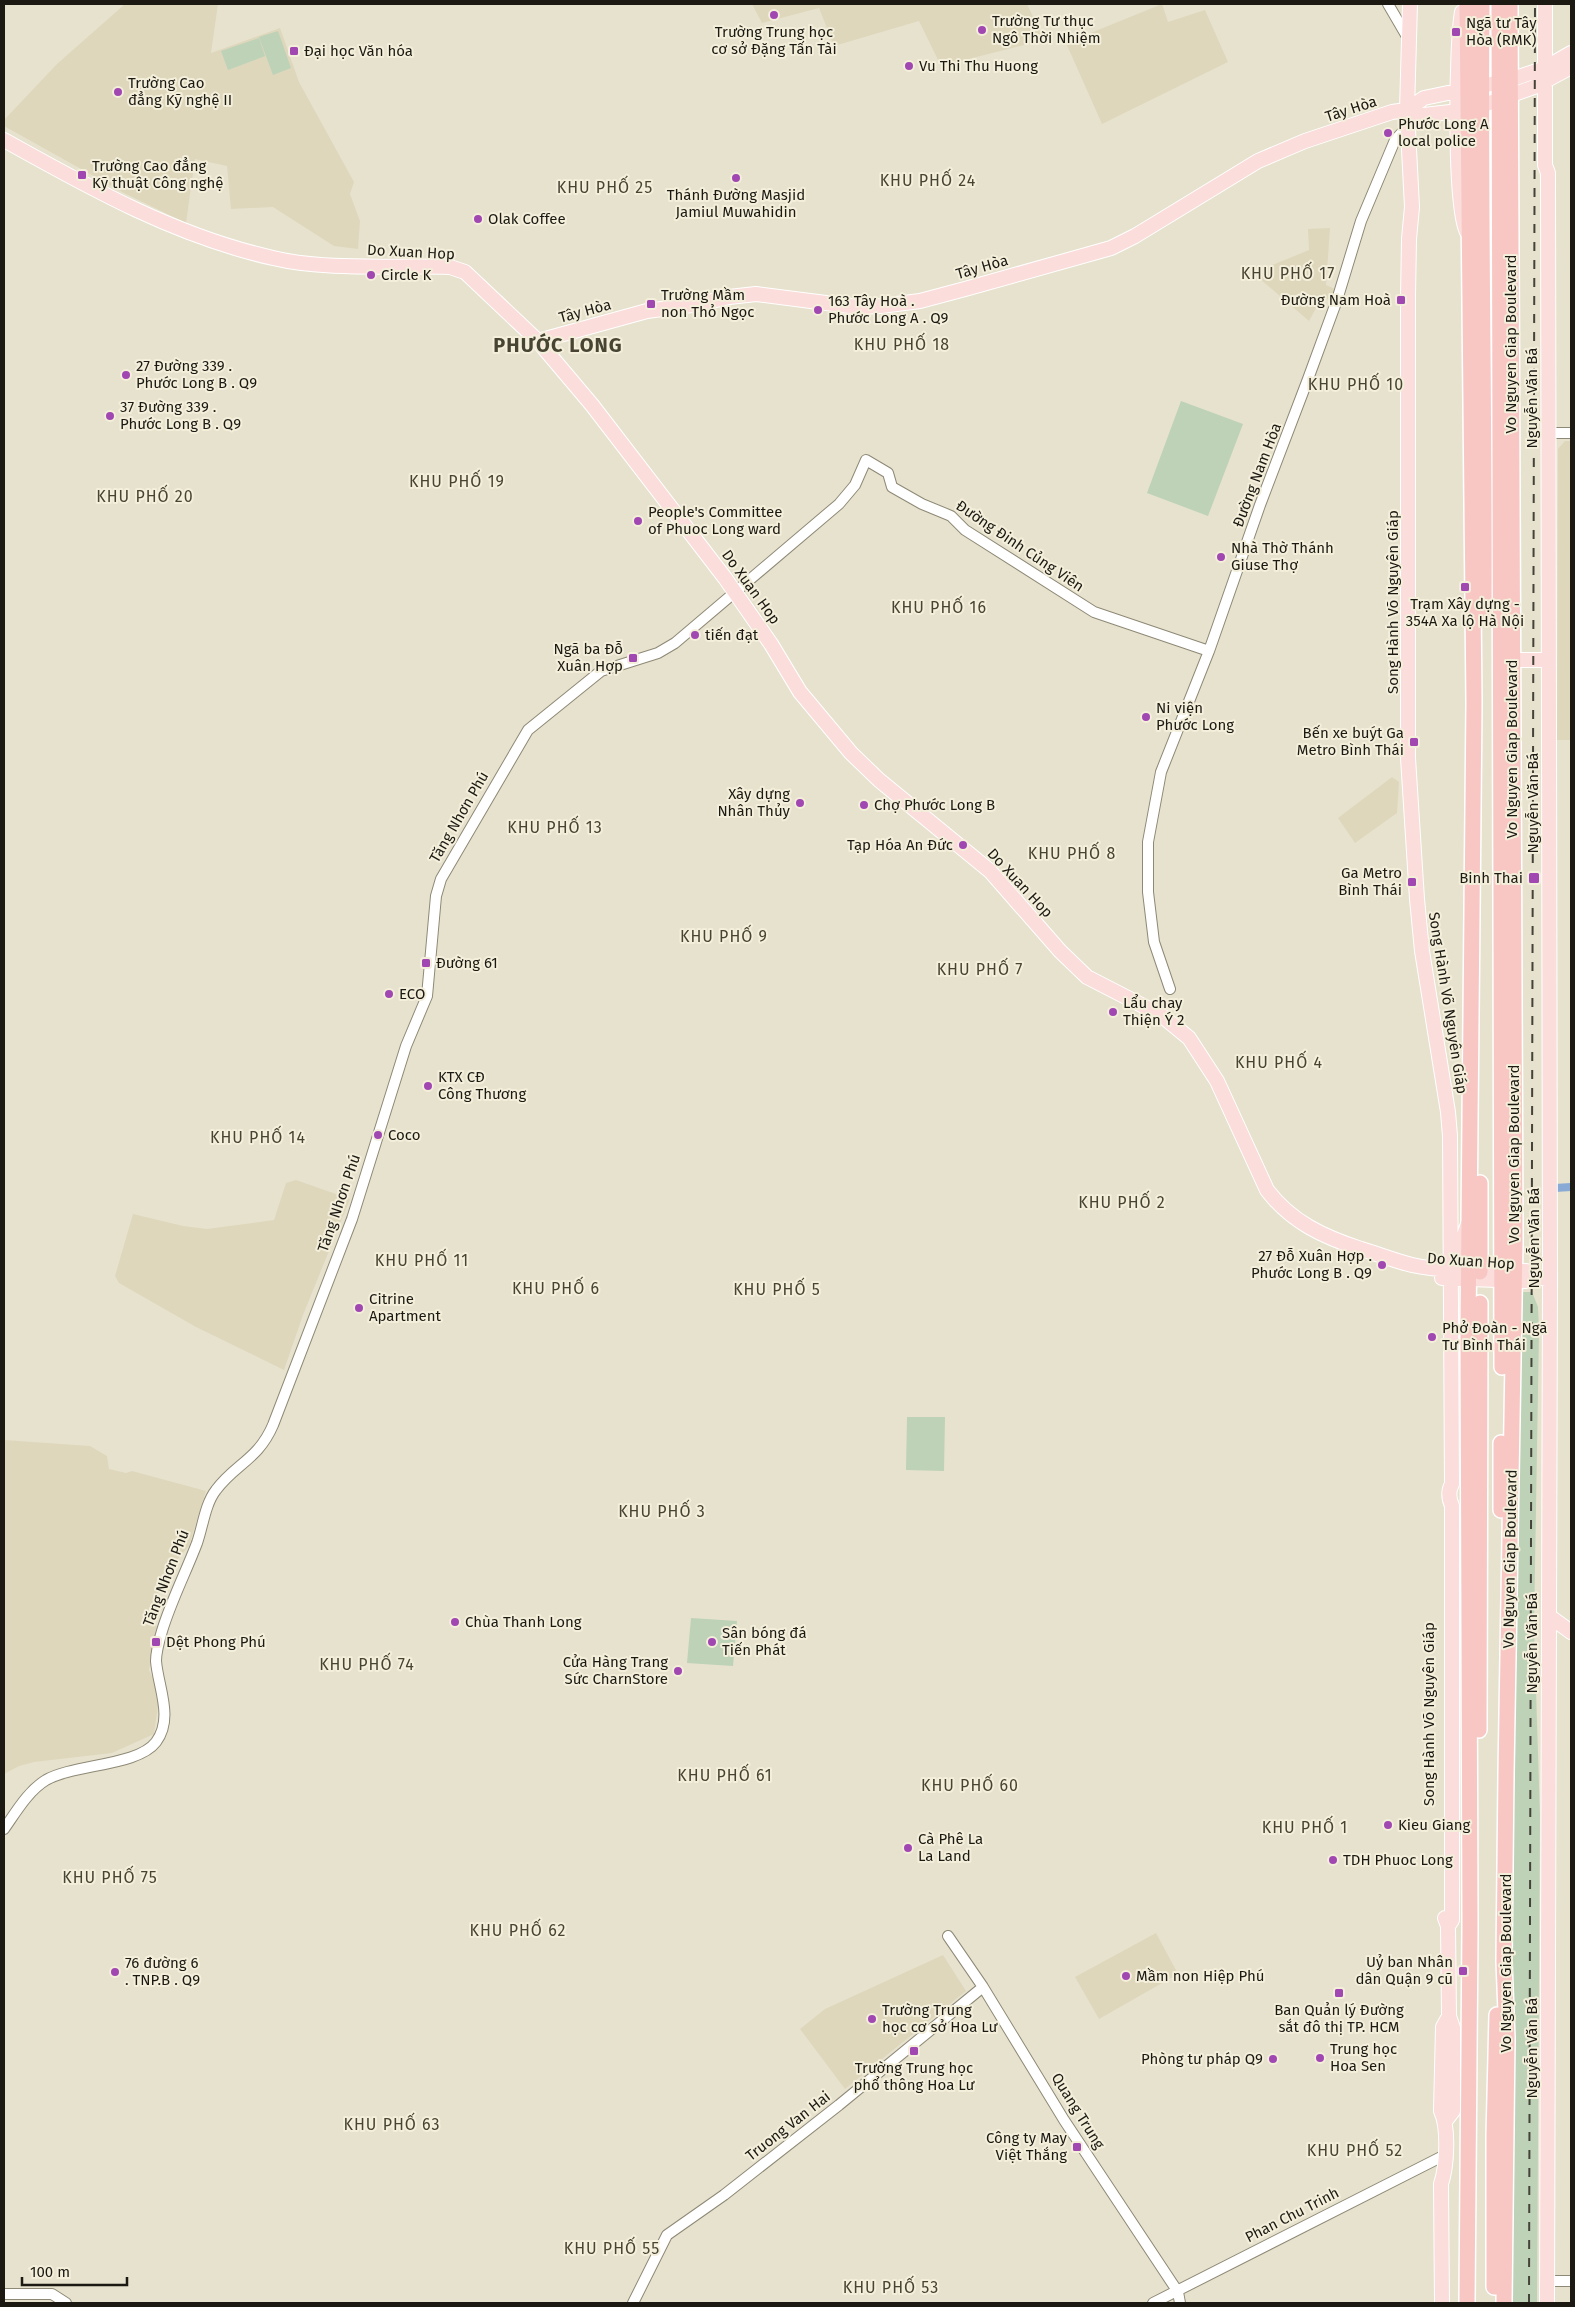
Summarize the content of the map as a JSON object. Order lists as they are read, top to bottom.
{
  "streets": {
    "highway": ["Vo Nguyen Giap Boulevard"],
    "main road": [
      "Tây Hòa",
      "Do Xuan Hop",
      "Nguyễn Văn Bá",
      "Song Hành Võ Nguyên Giáp"
    ],
    "street": [
      "Đường Nam Hòa",
      "Đường Đinh Củng Viên",
      "Tăng Nhơn Phú",
      "Quang Trung",
      "Truong Van Hai",
      "Phan Chu Trinh"
    ]
  },
  "crossings": [
    ["Tây Hòa", "Do Xuan Hop"],
    ["Tây Hòa", "Vo Nguyen Giap Boulevard"],
    ["Tây Hòa", "Nguyễn Văn Bá"],
    ["Tây Hòa", "Song Hành Võ Nguyên Giáp"],
    ["Do Xuan Hop", "Vo Nguyen Giap Boulevard"],
    ["Do Xuan Hop", "Nguyễn Văn Bá"],
    ["Do Xuan Hop", "Đường Đinh Củng Viên"],
    ["Do Xuan Hop", "Song Hành Võ Nguyên Giáp"],
    ["Do Xuan Hop", "Tăng Nhơn Phú"],
    ["Đường Nam Hòa", "Đường Đinh Củng Viên"],
    ["Đường Nam Hòa", "Song Hành Võ Nguyên Giáp"],
    ["Đường Đinh Củng Viên", "Tăng Nhơn Phú"],
    ["Song Hành Võ Nguyên Giáp", "Phan Chu Trinh"],
    ["Quang Trung", "Truong Van Hai"],
    ["Quang Trung", "Phan Chu Trinh"]
  ],
  "districts": [
    "KHU PHỐ 24",
    "KHU PHỐ 25",
    "KHU PHỐ 17",
    "KHU PHỐ 18",
    "PHƯỚC LONG",
    "KHU PHỐ 10",
    "KHU PHỐ 19",
    "KHU PHỐ 20",
    "KHU PHỐ 16",
    "KHU PHỐ 13",
    "KHU PHỐ 8",
    "KHU PHỐ 9",
    "KHU PHỐ 7",
    "KHU PHỐ 4",
    "KHU PHỐ 14",
    "KHU PHỐ 2",
    "KHU PHỐ 11",
    "KHU PHỐ 6",
    "KHU PHỐ 5",
    "KHU PHỐ 3",
    "KHU PHỐ 74",
    "KHU PHỐ 61",
    "KHU PHỐ 60",
    "KHU PHỐ 1",
    "KHU PHỐ 75",
    "KHU PHỐ 62",
    "KHU PHỐ 63",
    "KHU PHỐ 52",
    "KHU PHỐ 55",
    "KHU PHỐ 53"
  ],
  "places": {
    "other": [
      "Trường Trung học cơ sở Đặng Tấn Tài",
      "Trường Tư thục Ngô Thời Nhiệm",
      "Vu Thi Thu Huong",
      "Trường Cao đẳng Kỹ nghệ II",
      "Phước Long A local police",
      "Thánh Đường Masjid Jamiul Muwahidin",
      "Olak Coffee",
      "Circle K",
      "163 Tây Hoà . Phước Long A . Q9",
      "27 Đường 339 . Phước Long B . Q9",
      "37 Đường 339 . Phước Long B . Q9",
      "People's Committee of Phuoc Long ward",
      "Nhà Thờ Thánh Giuse Thợ",
      "tiến đạt",
      "Ni viện Phước Long",
      "Xây dựng Nhân Thủy",
      "Chợ Phước Long B",
      "Tạp Hóa An Đức",
      "ECO",
      "Lẩu chay Thiện Ý 2",
      "KTX CĐ Công Thương",
      "Coco",
      "27 Đỗ Xuân Hợp . Phước Long B . Q9",
      "Citrine Apartment",
      "Phở Đoàn - Ngã Tư Bình Thái",
      "Chùa Thanh Long",
      "Sân bóng đá Tiến Phát",
      "Cửa Hàng Trang Sức CharnStore",
      "Kieu Giang",
      "Cà Phê La La Land",
      "TDH Phuoc Long",
      "76 đường 6 . TNP.B . Q9",
      "Mầm non Hiệp Phú",
      "Trường Trung học cơ sở Hoa Lư",
      "Trung học Hoa Sen",
      "Phòng tư pháp Q9"
    ],
    "transit": [
      "Ngã tư Tây Hòa (RMK)",
      "Đại học Văn hóa",
      "Trường Cao đẳng Kỹ thuật Công nghệ",
      "Đường Nam Hoà",
      "Trường Mầm non Thỏ Ngọc",
      "Trạm Xây dựng - 354A Xa lộ Hà Nội",
      "Ngã ba Đỗ Xuân Hợp",
      "Bến xe buýt Ga Metro Bình Thái",
      "Binh Thai",
      "Ga Metro Bình Thái",
      "Đường 61",
      "Dệt Phong Phú",
      "Uỷ ban Nhân dân Quận 9 cũ",
      "Ban Quản lý Đường sắt đô thị TP. HCM",
      "Trường Trung học phổ thông Hoa Lư",
      "Công ty May Việt Thắng"
    ]
  },
  "scale_bar": "100 m"
}
